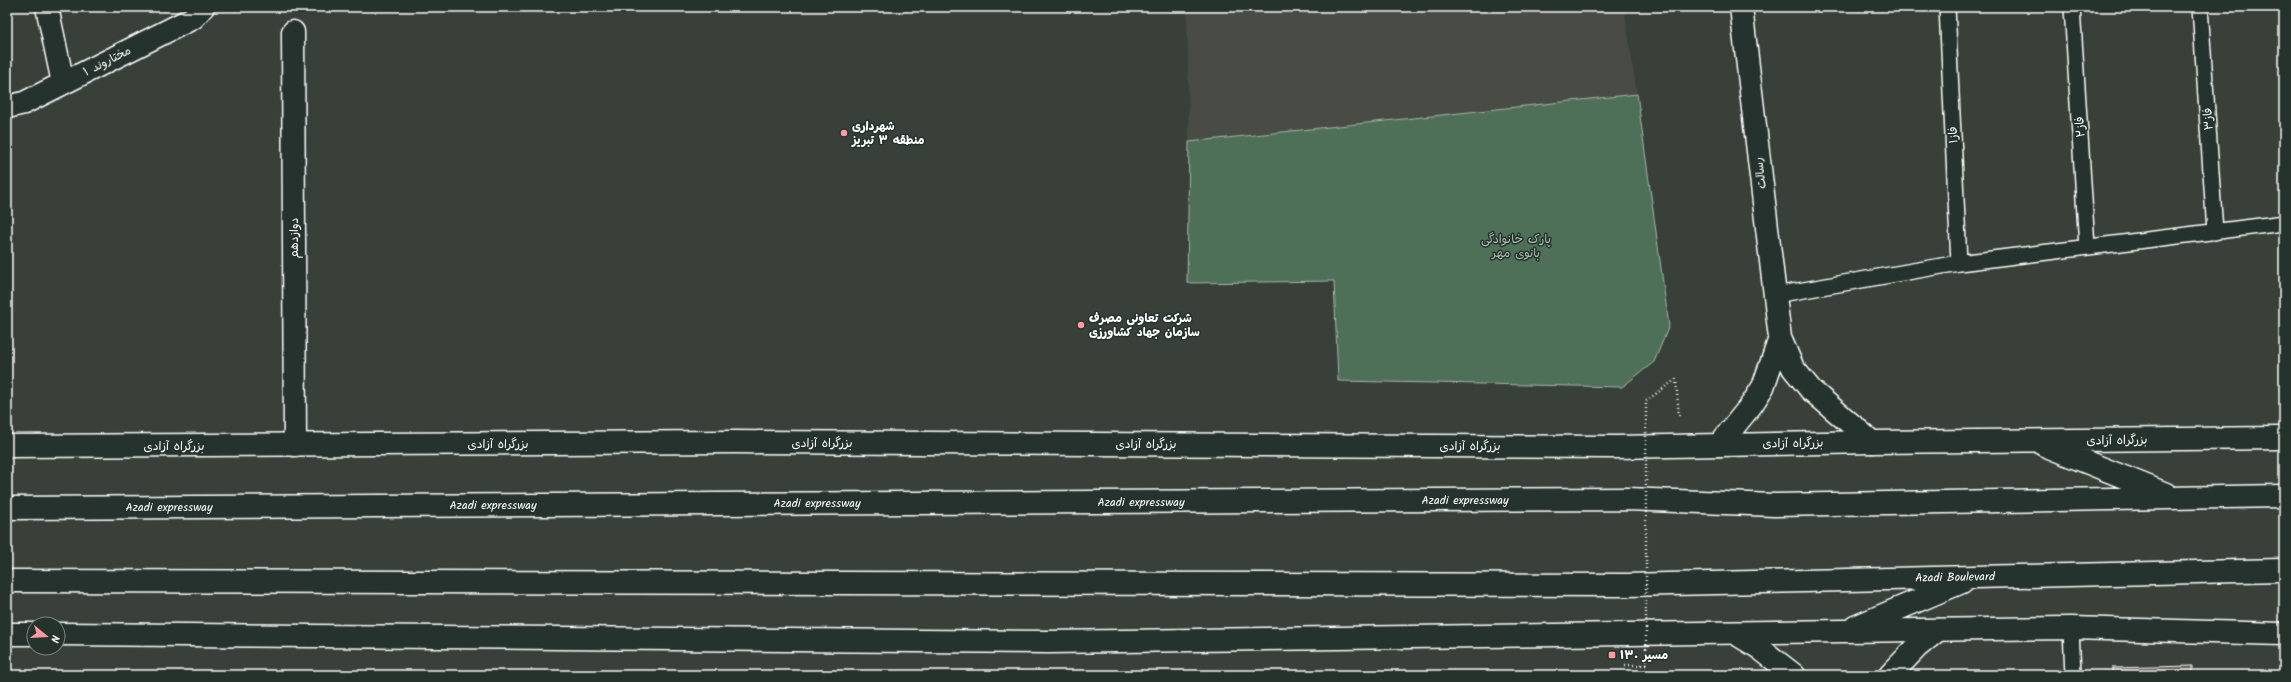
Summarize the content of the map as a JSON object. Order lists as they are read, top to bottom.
{
  "streets": {
    "main road": [
      "مختاروند ۱",
      "رسالت",
      "دوازدهم",
      "بزرگراه آزادی",
      "Azadi Boulevard"
    ],
    "lane": ["فاز۳", "فاز۲", "فاز۱"]
  },
  "crossings": [
    ["دوازدهم", "بزرگراه آزادی"]
  ],
  "parks": ["پارک خانوادگی بانوی مهر"],
  "places": {
    "other": ["شهرداری منطقه ۳ تبریز", "شرکت تعاونی مصرف سازمان جهاد کشاورزی"],
    "transit": ["مسیر ۱۳۰"]
  },
  "north": "right"
}
